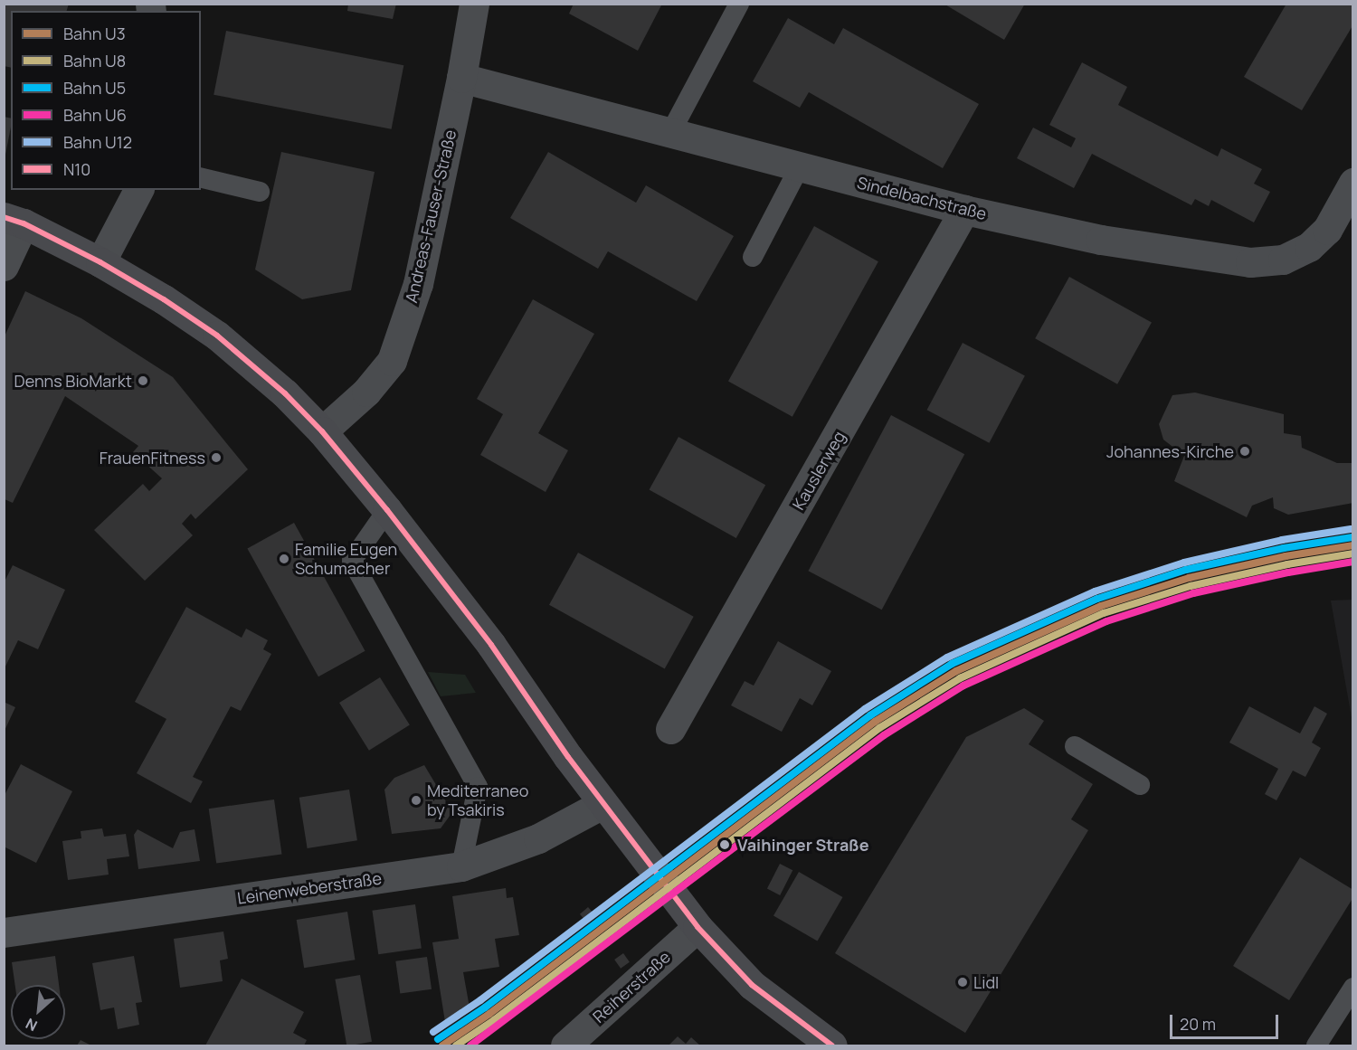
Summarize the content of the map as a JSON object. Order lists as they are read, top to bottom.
{
  "streets": {
    "street": [
      "Sindelbachstraße",
      "Andreas-Fauser-Straße",
      "Kauslerweg",
      "Leinenweberstraße",
      "Reiherstraße"
    ]
  },
  "crossings": [
    ["Sindelbachstraße", "Andreas-Fauser-Straße"],
    ["Sindelbachstraße", "Kauslerweg"]
  ],
  "places": [
    "Denns BioMarkt",
    "Johannes-Kirche",
    "FrauenFitness",
    "Familie Eugen Schumacher",
    "Mediterraneo by Tsakiris",
    "Vaihinger Straße",
    "Lidl"
  ],
  "lines": [
    "transit line N10",
    "rail line U12",
    "rail line U5",
    "rail line U3",
    "rail line U8",
    "rail line U6"
  ],
  "legend": [
    "Bahn U3",
    "Bahn U8",
    "Bahn U5",
    "Bahn U6",
    "Bahn U12",
    "N10"
  ],
  "scale_bar": "20 m",
  "north": "bottom left"
}
